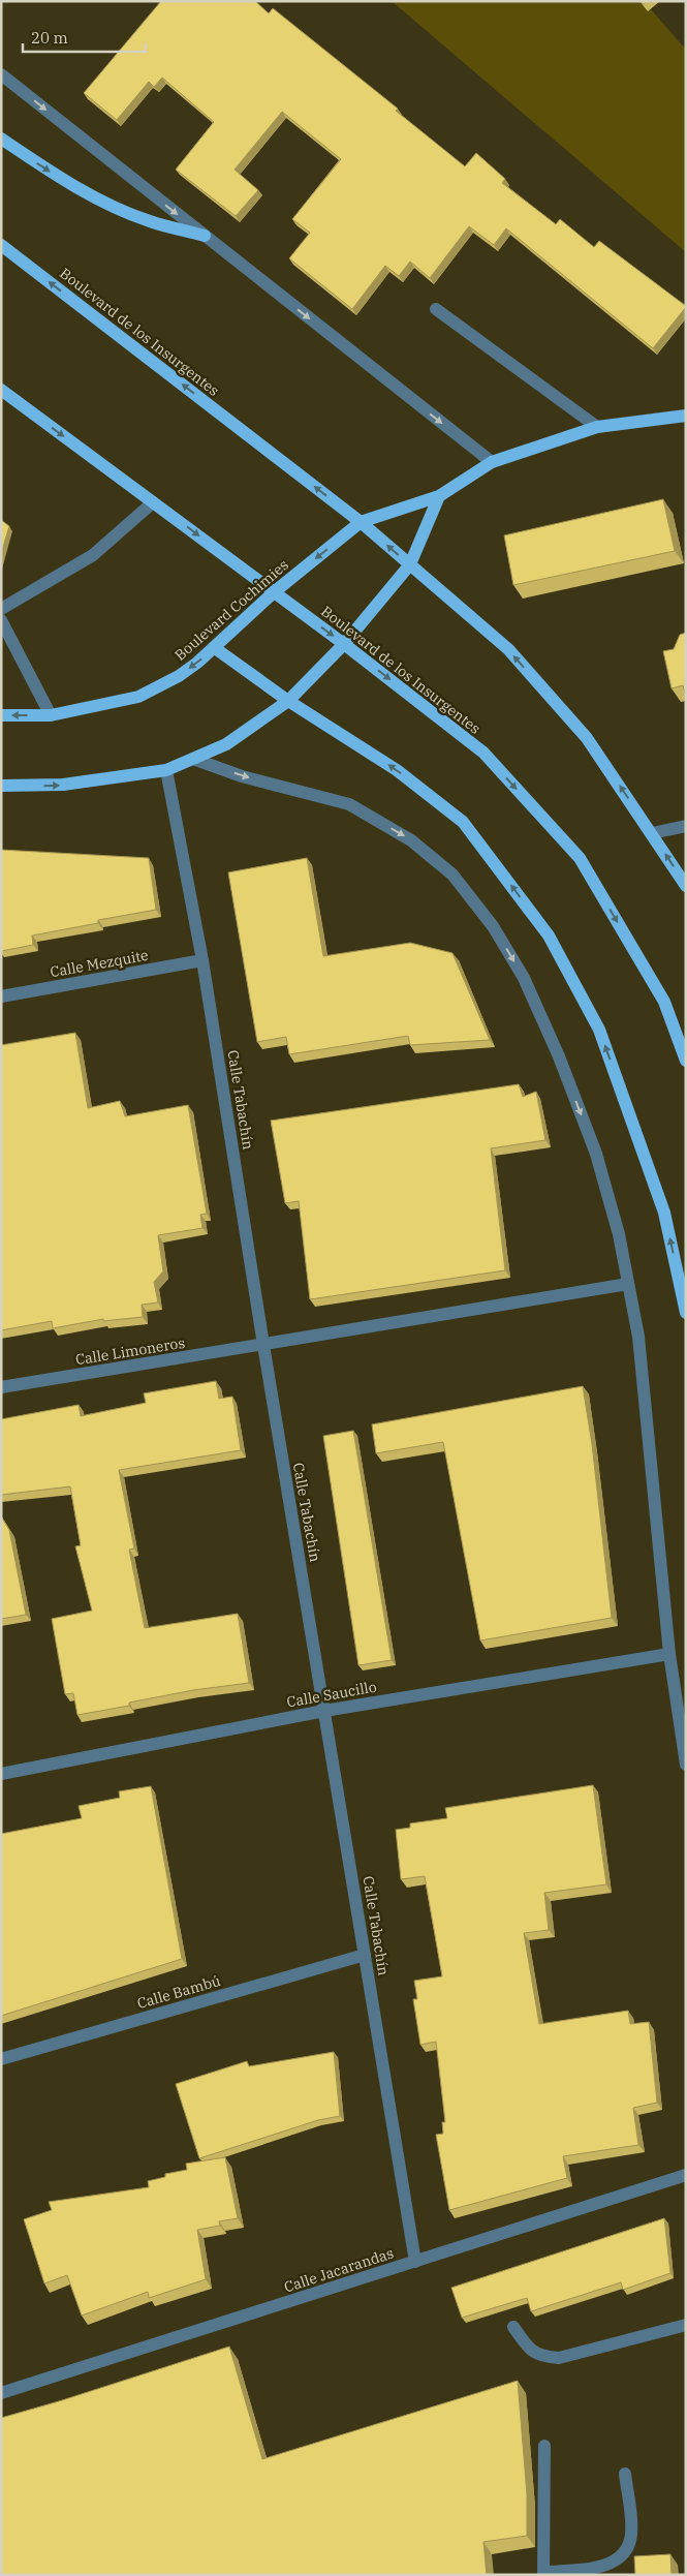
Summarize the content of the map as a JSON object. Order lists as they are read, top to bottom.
{
  "streets": {
    "main road": ["Boulevard de los Insurgentes", "Boulevard Cochimies"],
    "street": [
      "Calle Mezquite",
      "Calle Tabachín",
      "Calle Limoneros",
      "Calle Saucillo",
      "Calle Bambú",
      "Calle Jacarandas"
    ]
  },
  "crossings": [
    ["Boulevard de los Insurgentes", "Boulevard Cochimies"],
    ["Calle Mezquite", "Calle Tabachín"],
    ["Calle Tabachín", "Calle Limoneros"],
    ["Calle Tabachín", "Calle Saucillo"],
    ["Calle Tabachín", "Calle Bambú"],
    ["Calle Tabachín", "Calle Jacarandas"]
  ],
  "scale_bar": "20 m"
}
